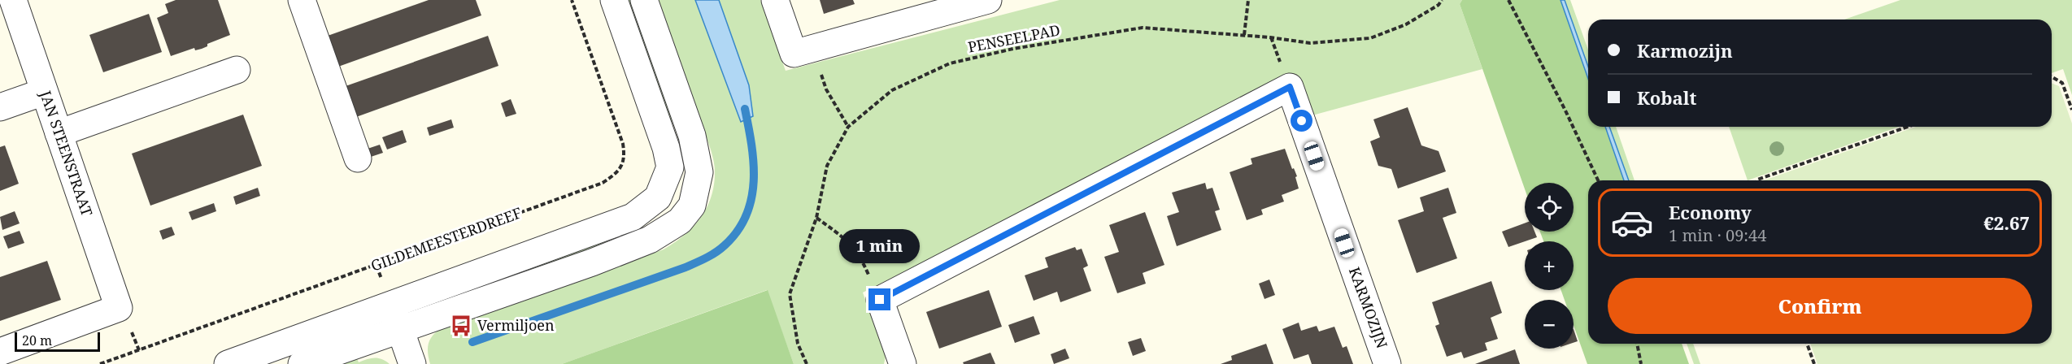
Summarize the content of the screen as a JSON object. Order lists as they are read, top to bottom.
{
  "streets": {
    "street": ["JAN STEENSTRAAT", "KARMOZIJN"],
    "path": ["PENSEELPAD", "GILDEMEESTERDREEF"]
  },
  "places": {
    "bus stop": ["Vermiljoen"]
  },
  "scale_bar": "20 m",
  "page": {
    "banner": ["Karmozijn", "Kobalt"],
    "map_buttons": ["+", "−"],
    "list": [
      {
        "name": "Economy",
        "note": "1 min · 09:44",
        "value": "€2.67"
      }
    ],
    "bubble": "1 min",
    "buttons": "Confirm",
    "scale": "20 m"
  }
}
